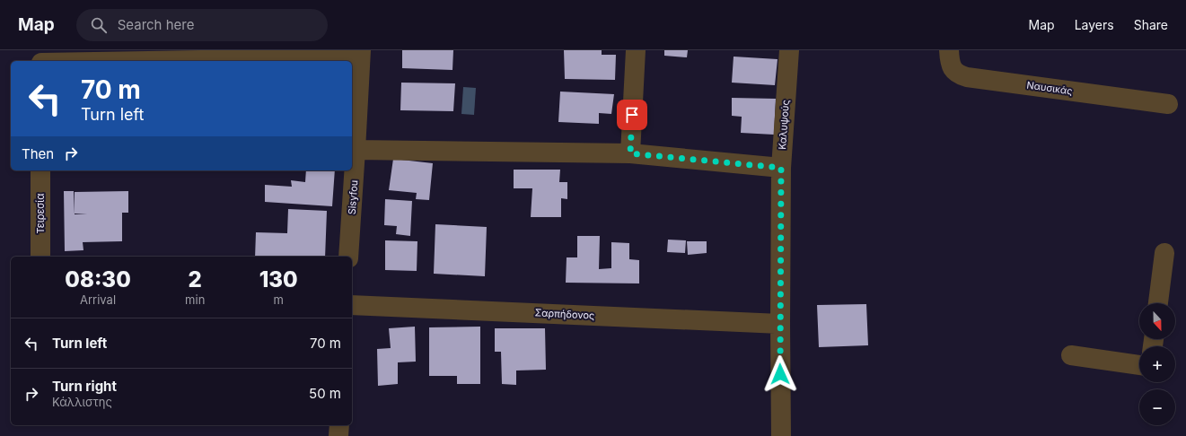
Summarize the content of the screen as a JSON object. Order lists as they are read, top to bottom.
{
  "streets": {
    "street": [
      "Ναυσικάς",
      "Καλυψούς",
      "Sisyfou",
      "Τειρεσία",
      "Σαρπήδονος"
    ]
  },
  "crossings": [
    ["Καλυψούς", "Σαρπήδονος"]
  ],
  "north": "bottom",
  "page": {
    "header": "Map",
    "search": "Search here",
    "nav": ["Map", "Layers", "Share"],
    "turn": ["70 m", "Turn left"],
    "then": "Then",
    "eta": [
      "08:30",
      "Arrival",
      "2",
      "min",
      "130",
      "m"
    ],
    "map_buttons": ["+", "−"],
    "list": [
      {
        "name": "Turn left",
        "value": "70 m"
      },
      {
        "name": "Turn right",
        "note": "Κάλλιστης",
        "value": "50 m"
      }
    ]
  }
}
